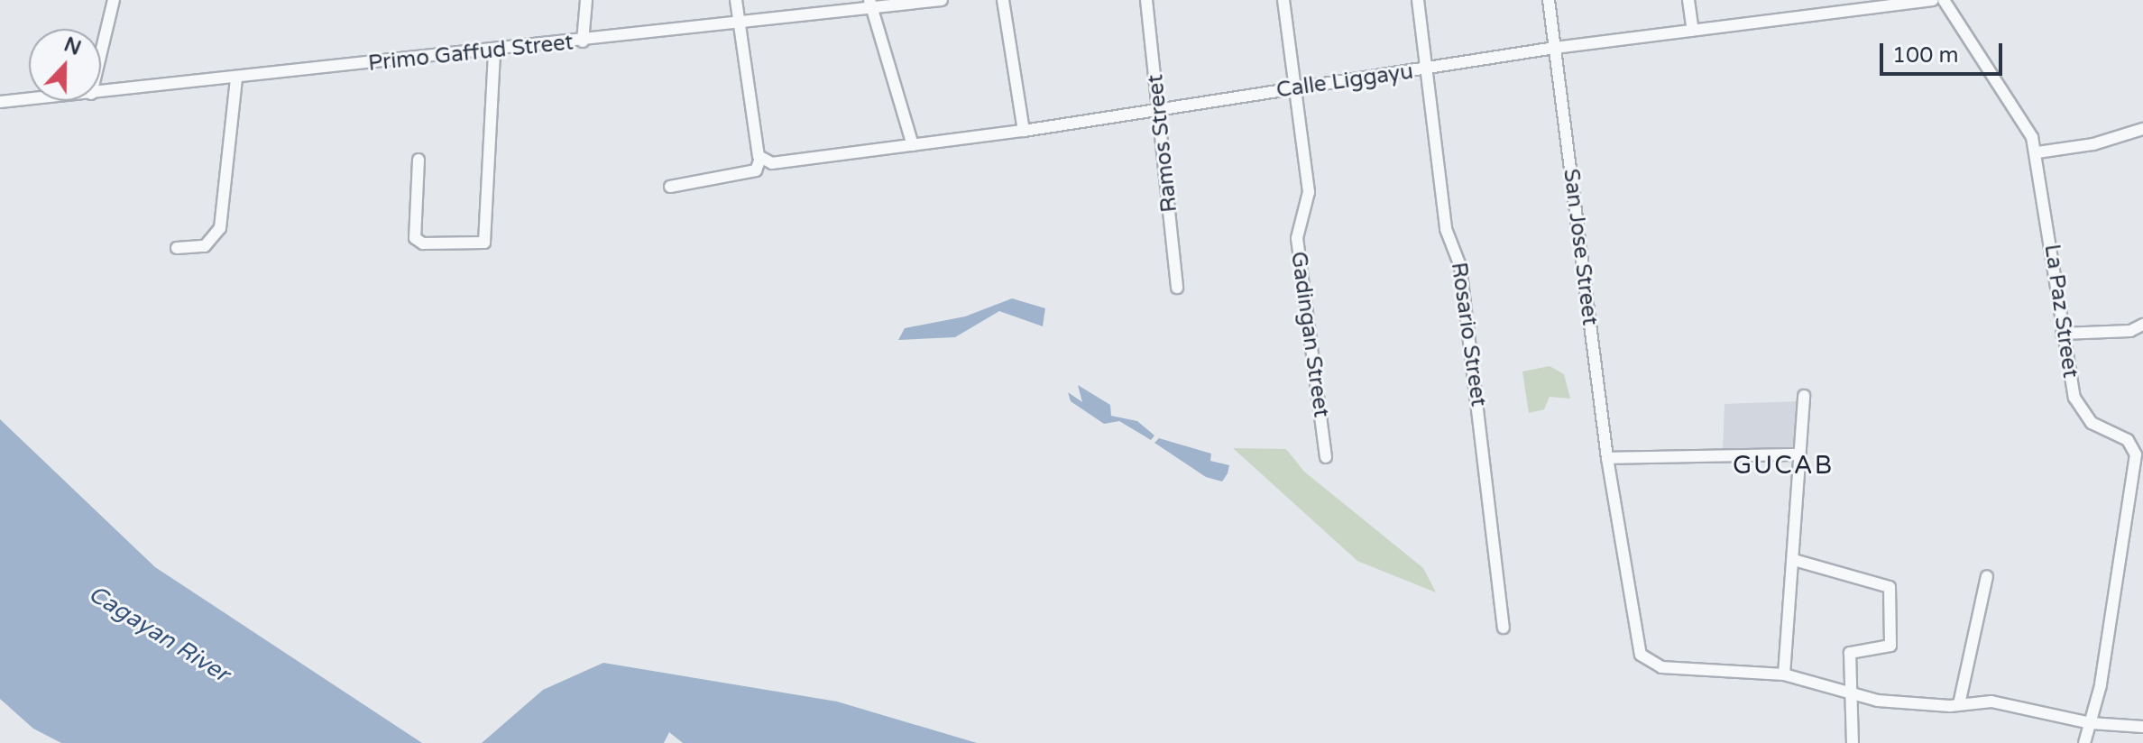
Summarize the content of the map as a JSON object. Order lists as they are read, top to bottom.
{
  "streets": {
    "street": [
      "Primo Gaffud Street",
      "Calle Liggayu",
      "Ramos Street",
      "San Jose Street",
      "La Paz Street",
      "Gadingan Street",
      "Rosario Street"
    ]
  },
  "crossings": [
    ["Calle Liggayu", "Ramos Street"],
    ["Calle Liggayu", "San Jose Street"],
    ["Calle Liggayu", "Gadingan Street"],
    ["Calle Liggayu", "Rosario Street"],
    ["San Jose Street", "La Paz Street"]
  ],
  "districts": ["GUCAB"],
  "water": ["Cagayan River"],
  "scale_bar": "100 m",
  "north": "top"
}
